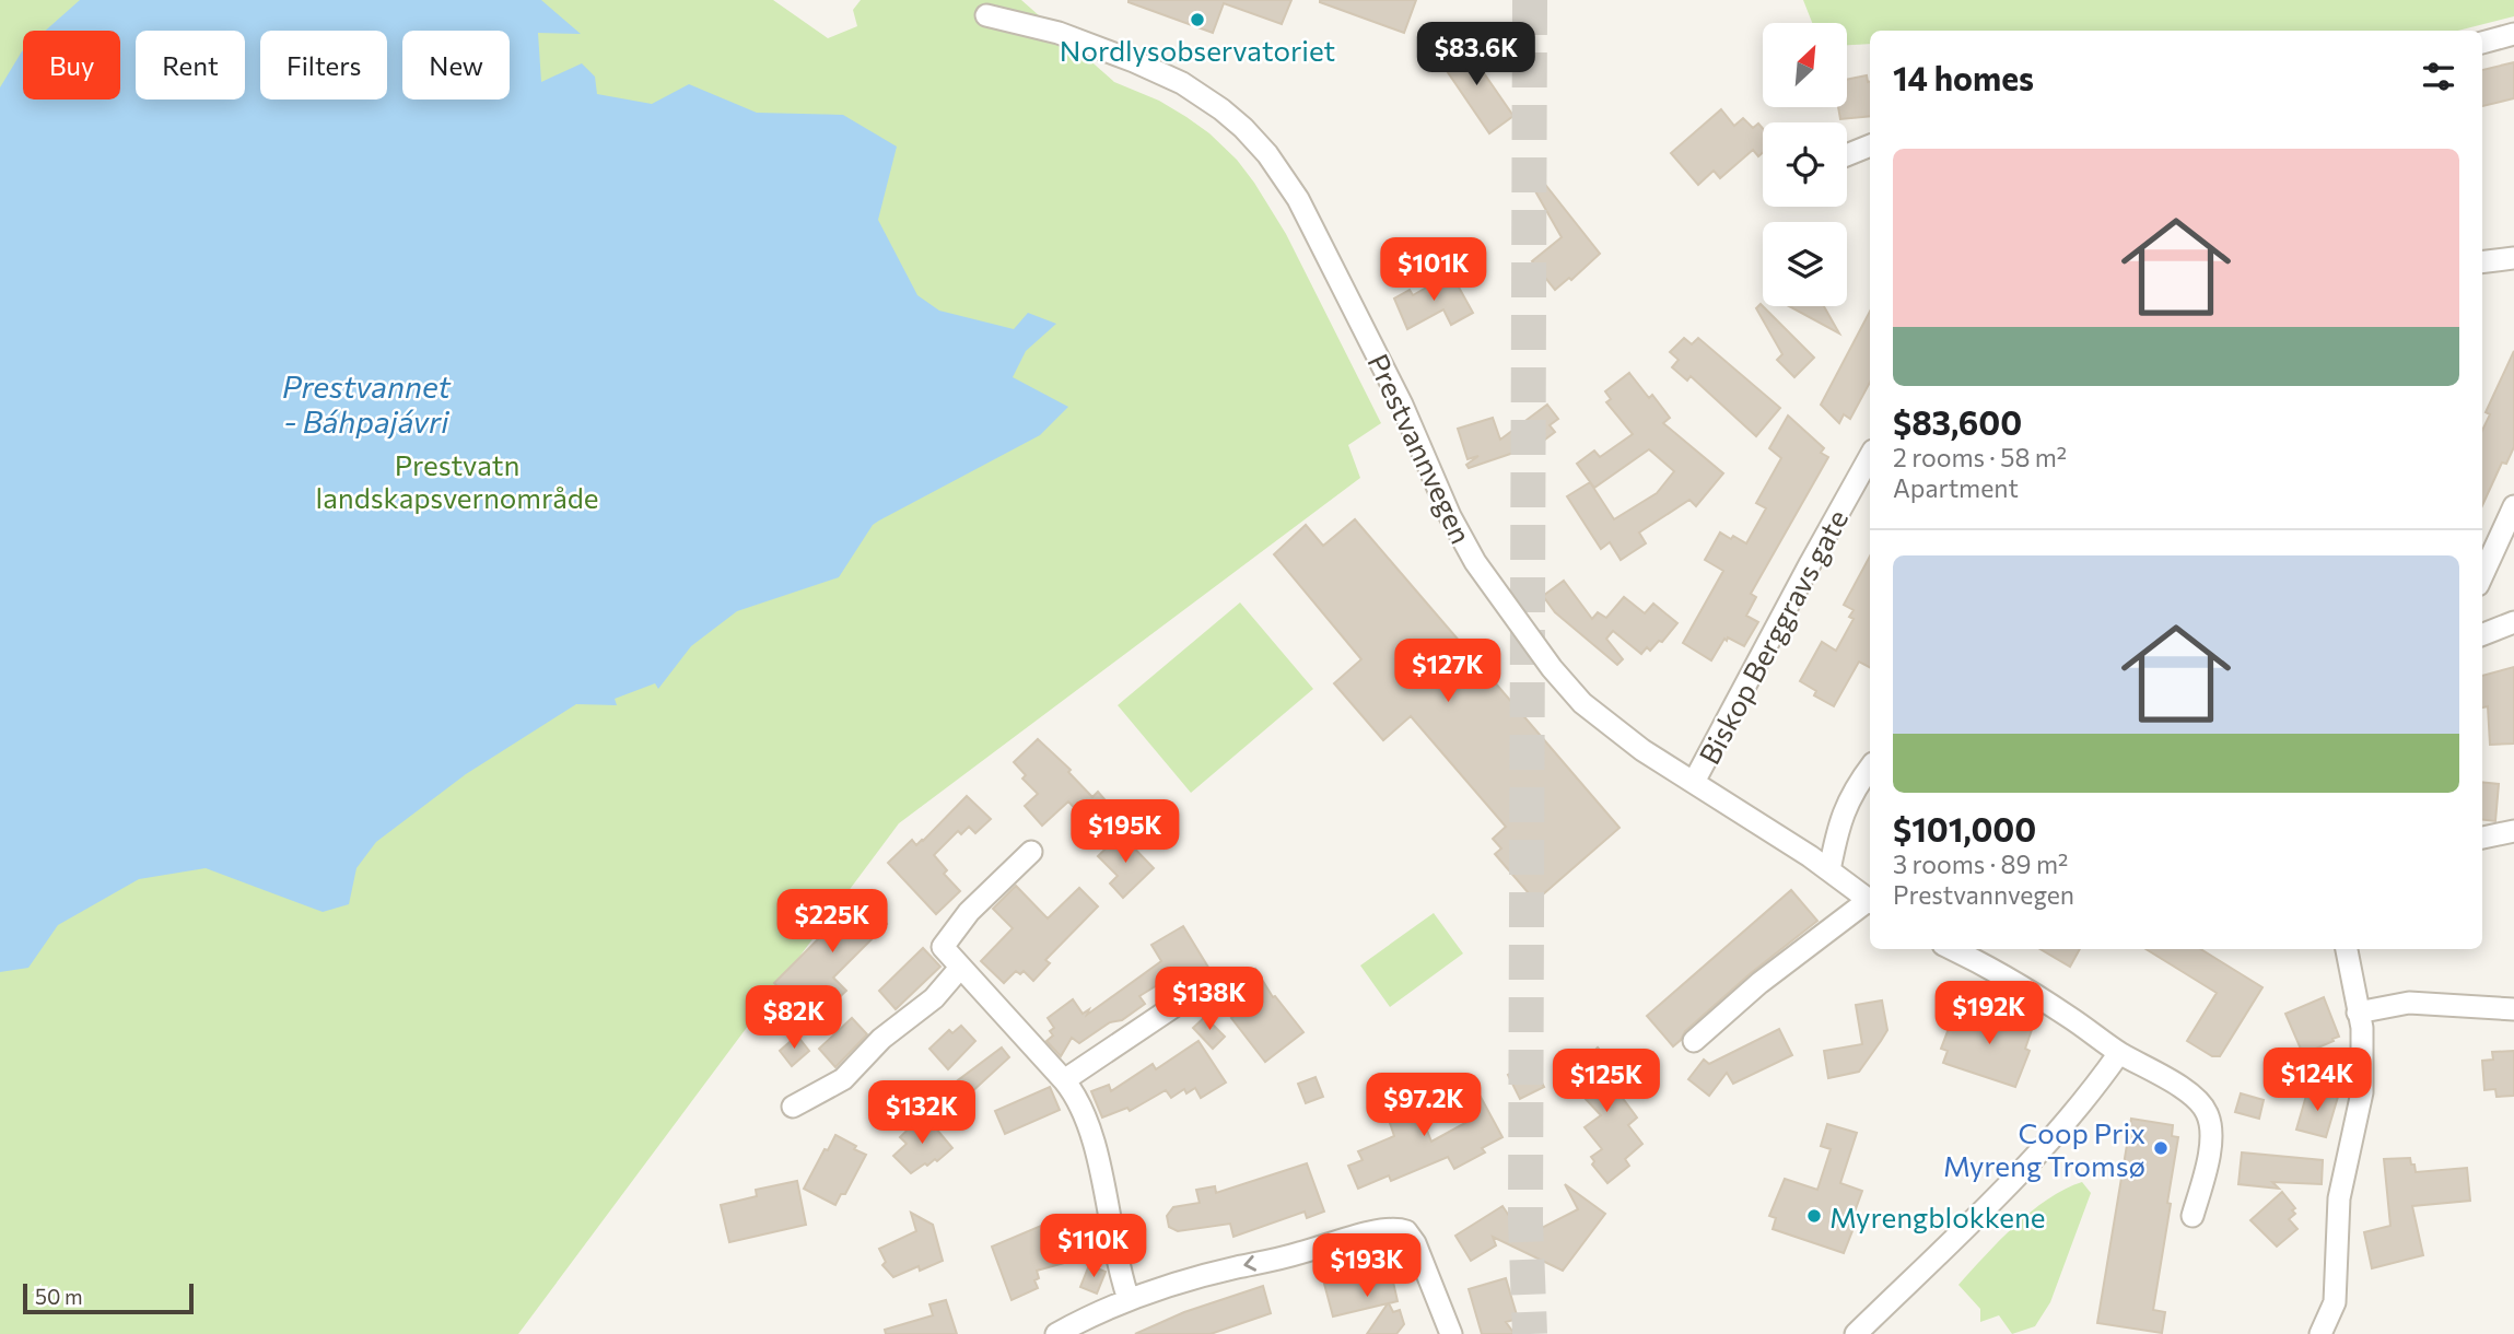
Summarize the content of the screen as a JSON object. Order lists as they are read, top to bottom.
{
  "streets": {
    "street": ["Prestvannvegen", "Biskop Berggravs gate"]
  },
  "crossings": [
    ["Prestvannvegen", "Biskop Berggravs gate"]
  ],
  "water": ["Prestvannet - Báhpajávri"],
  "parks": ["Prestvatn landskapsvernområde"],
  "places": ["Nordlysobservatoriet", "Coop Prix Myreng Tromsø", "Myrengblokkene"],
  "scale_bar": "50 m",
  "north": "top right",
  "page": {
    "price": [
      "$83.6K",
      "$101K",
      "$127K",
      "$195K",
      "$225K",
      "$138K",
      "$192K",
      "$82K",
      "$124K",
      "$125K",
      "$97.2K",
      "$132K",
      "$110K",
      "$193K"
    ],
    "chip": [
      "Buy",
      "Rent",
      "Filters",
      "New"
    ],
    "heading": "14 homes",
    "list": [
      {
        "name": "$83,600",
        "note": "2 rooms · 58 m² · Apartment"
      },
      {
        "name": "$101,000",
        "note": "3 rooms · 89 m² · Prestvannvegen"
      }
    ],
    "scale": "50 m"
  }
}
